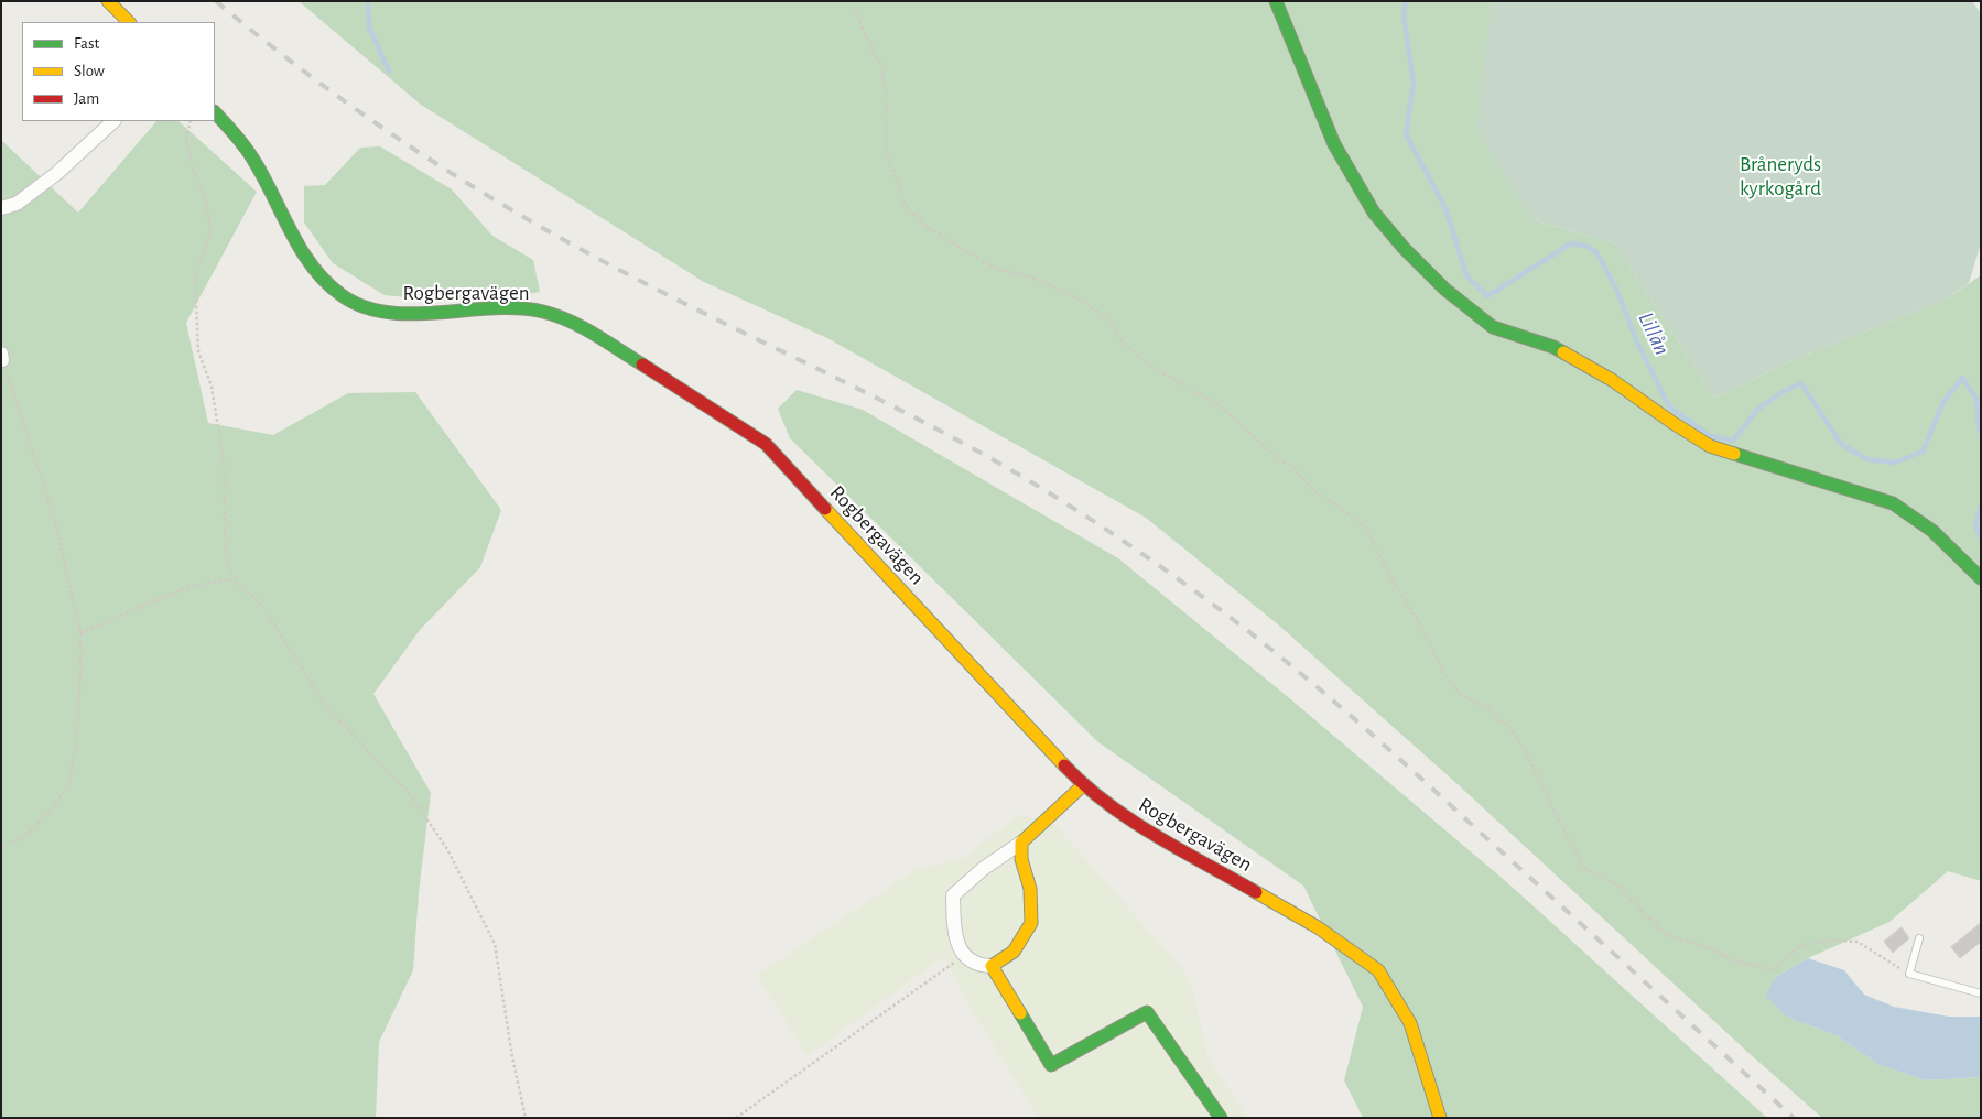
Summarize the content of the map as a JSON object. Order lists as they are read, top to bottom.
{
  "streets": {
    "street": ["Rogbergavägen"]
  },
  "water": ["Lillån"],
  "parks": ["Bråneryds kyrkogård"],
  "legend": ["Fast", "Slow", "Jam"]
}
